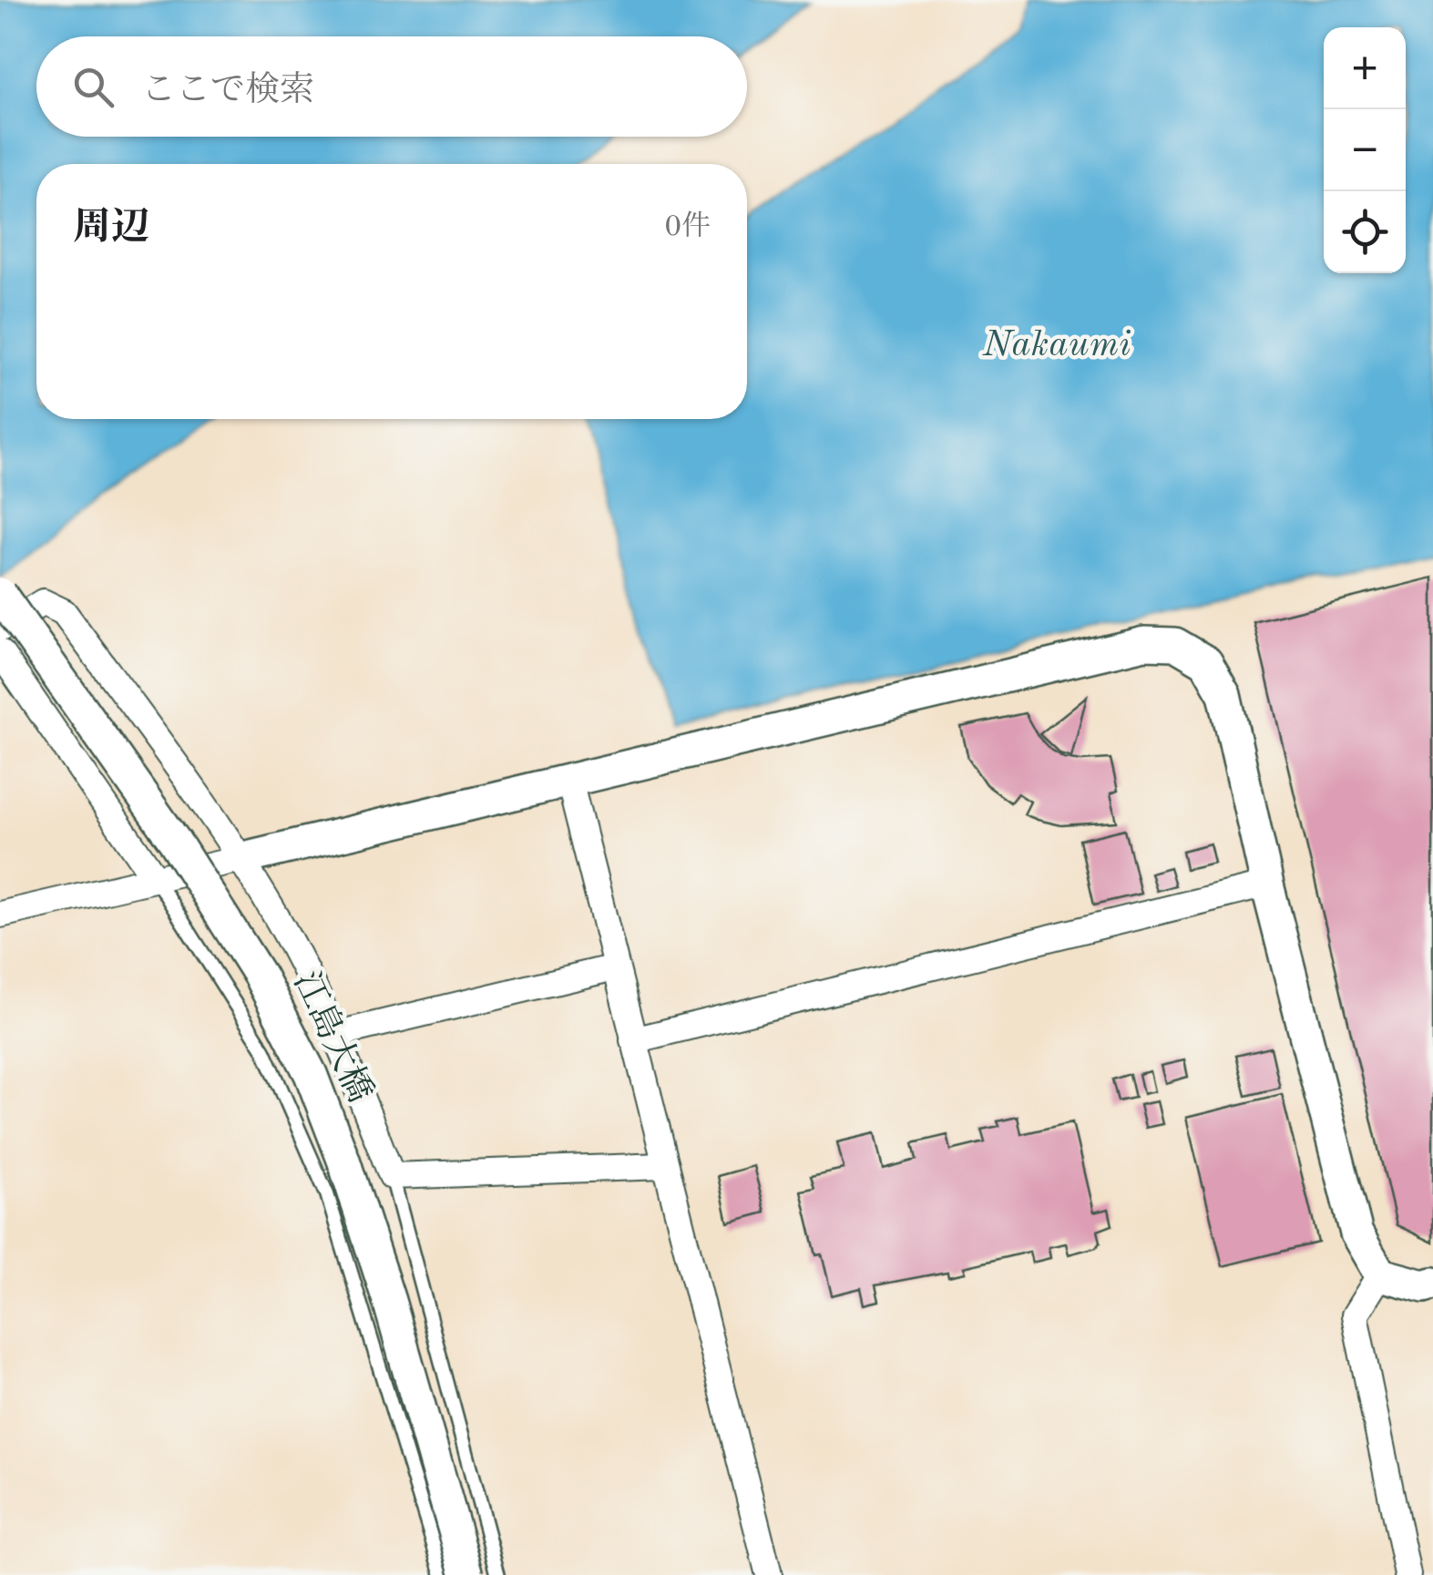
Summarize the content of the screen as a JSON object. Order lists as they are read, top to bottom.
{
  "streets": {
    "street": ["江島大橋"]
  },
  "water": ["Nakaumi"],
  "page": {
    "map_buttons": ["+", "−"],
    "search": "ここで検索",
    "heading": ["周辺", "0件"]
  }
}
